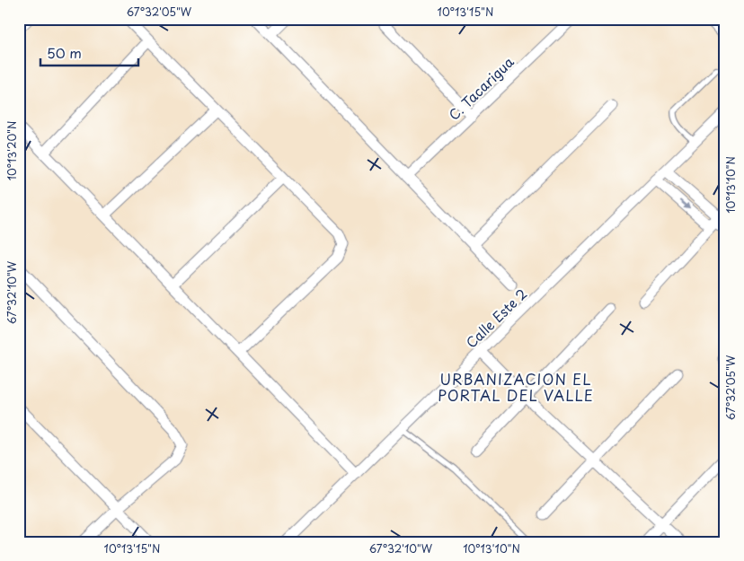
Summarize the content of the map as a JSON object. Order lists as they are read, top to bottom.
{
  "streets": {
    "street": ["C. Tacarigua", "Calle Este 2"]
  },
  "districts": ["URBANIZACION EL PORTAL DEL VALLE"],
  "scale_bar": "50 m",
  "coordinates": [
    "67°32'05\"W",
    "10°13'15\"N",
    "10°13'20\"N",
    "10°13'10\"N",
    "67°32'10\"W"
  ]
}
